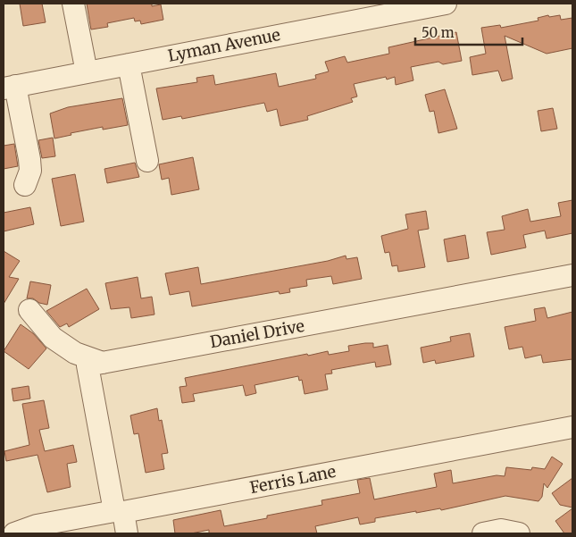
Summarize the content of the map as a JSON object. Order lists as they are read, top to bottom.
{
  "streets": {
    "street": ["Lyman Avenue", "Daniel Drive", "Ferris Lane"]
  },
  "crossings": [
    ["Daniel Drive", "Ferris Lane"]
  ],
  "scale_bar": "50 m"
}
